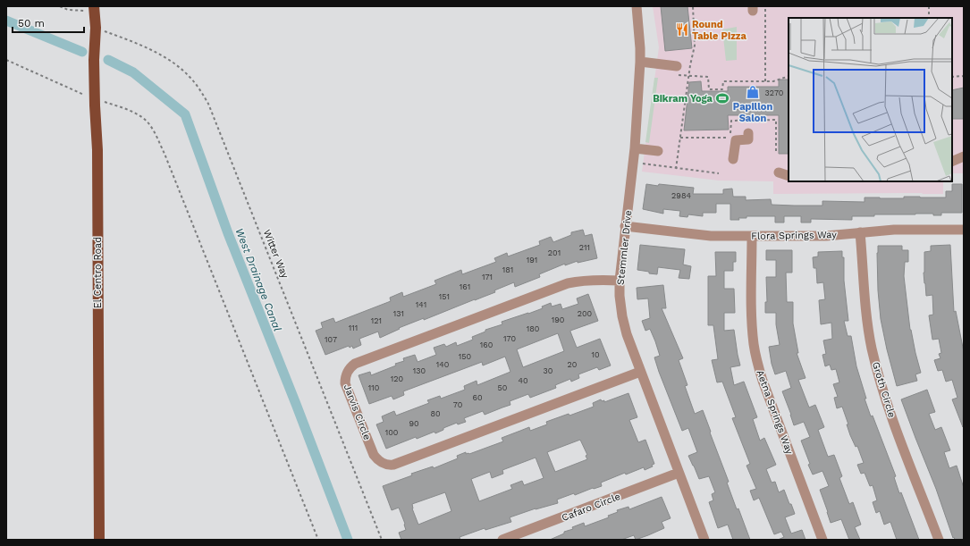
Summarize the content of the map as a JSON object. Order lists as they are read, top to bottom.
{
  "streets": {
    "main road": ["El Centro Road"],
    "street": [
      "Flora Springs Way",
      "Stemmler Drive",
      "Groth Circle",
      "Jarvis Circle",
      "Aetna Springs Way",
      "Cafaro Circle"
    ],
    "path": ["Witter Way"]
  },
  "crossings": [
    ["Flora Springs Way", "Stemmler Drive"],
    ["Flora Springs Way", "Groth Circle"],
    ["Flora Springs Way", "Aetna Springs Way"],
    ["Stemmler Drive", "Jarvis Circle"],
    ["Stemmler Drive", "Cafaro Circle"],
    ["Witter Way", "El Centro Road"]
  ],
  "water": ["West Drainage Canal"],
  "places": {
    "restaurant": ["Round Table Pizza"],
    "shop": ["Papillon Salon"],
    "sports": ["Bikram Yoga"]
  },
  "house_numbers": [
    "3270",
    "2984",
    "211",
    "201",
    "191",
    "181",
    "171",
    "161",
    "151",
    "141",
    "131",
    "200",
    "190",
    "121",
    "111",
    "180",
    "170",
    "107",
    "160",
    "10",
    "150",
    "140",
    "20",
    "130",
    "30",
    "120",
    "40",
    "110",
    "50",
    "60",
    "70",
    "80",
    "90",
    "100"
  ],
  "scale_bar": "50 m"
}
